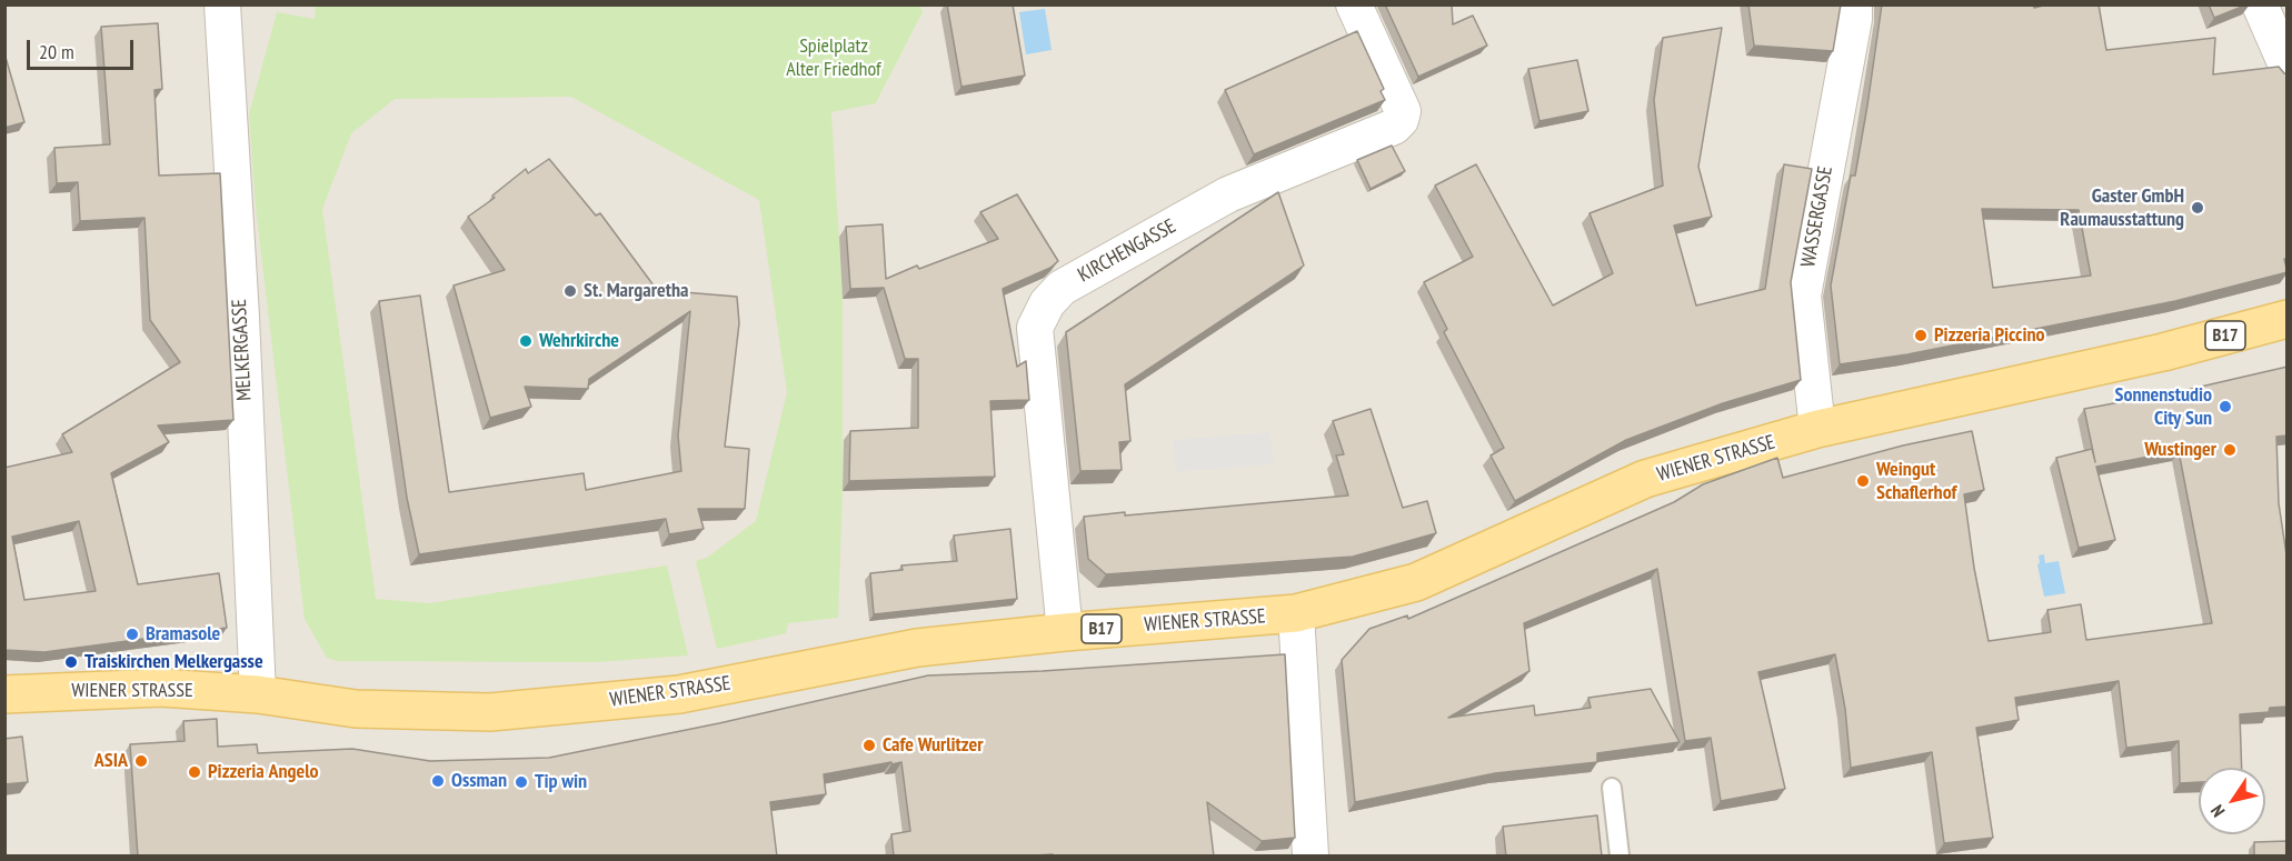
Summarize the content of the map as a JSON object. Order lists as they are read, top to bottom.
{
  "streets": {
    "main road": ["B17", "WIENER STRASSE"],
    "street": ["WASSERGASSE", "KIRCHENGASSE", "MELKERGASSE"]
  },
  "crossings": [
    ["WASSERGASSE", "WIENER STRASSE"],
    ["KIRCHENGASSE", "WIENER STRASSE"],
    ["MELKERGASSE", "WIENER STRASSE"]
  ],
  "parks": ["Spielplatz Alter Friedhof"],
  "places": [
    "Gaster GmbH Raumausstattung",
    "St. Margaretha",
    "Pizzeria Piccino",
    "Wehrkirche",
    "Sonnenstudio City Sun",
    "Wustinger",
    "Weingut Schaflerhof",
    "Bramasole",
    "Traiskirchen Melkergasse",
    "Cafe Wurlitzer",
    "ASIA",
    "Pizzeria Angelo",
    "Ossman",
    "Tip win"
  ],
  "scale_bar": "20 m",
  "north": "bottom left"
}
